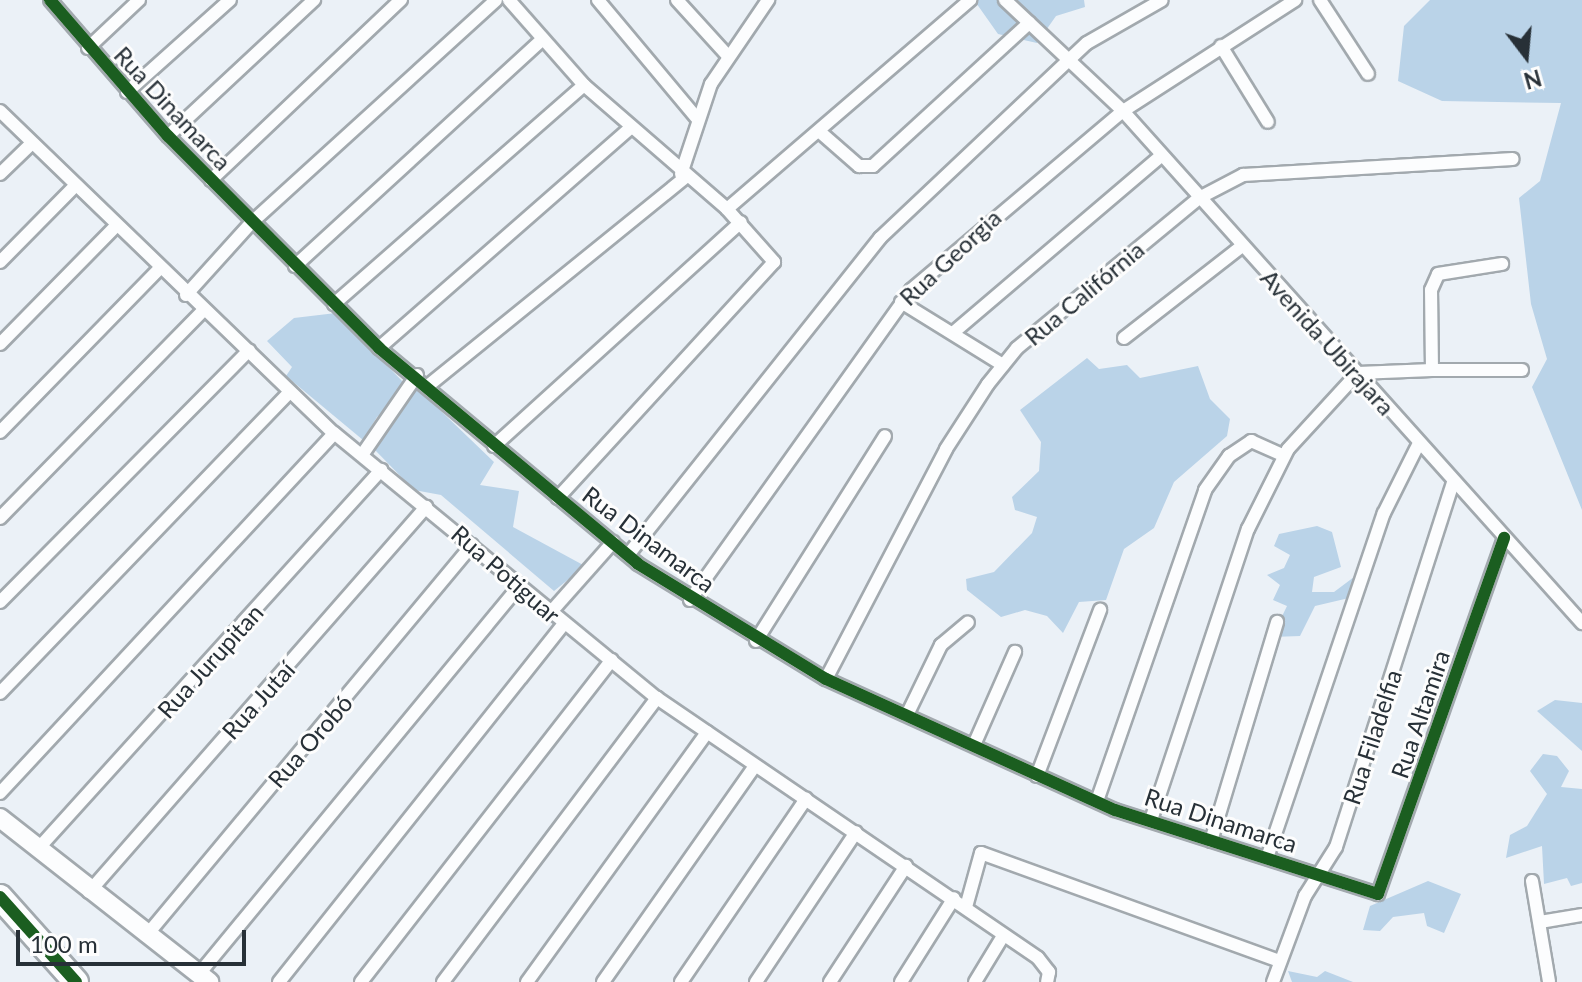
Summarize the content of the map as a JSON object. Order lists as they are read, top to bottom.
{
  "streets": {
    "street": [
      "Rua Dinamarca",
      "Rua Georgia",
      "Rua Califórnia",
      "Avenida Ubirajara",
      "Rua Potiguar",
      "Rua Jurupitan",
      "Rua Jutaí",
      "Rua Altamira",
      "Rua Filadelfia",
      "Rua Orobó"
    ]
  },
  "crossings": [
    ["Rua Dinamarca", "Rua Georgia"],
    ["Rua Dinamarca", "Rua Califórnia"],
    ["Rua Dinamarca", "Rua Altamira"],
    ["Rua Dinamarca", "Rua Filadelfia"],
    ["Rua Georgia", "Avenida Ubirajara"],
    ["Rua Califórnia", "Avenida Ubirajara"],
    ["Avenida Ubirajara", "Rua Altamira"],
    ["Avenida Ubirajara", "Rua Filadelfia"],
    ["Rua Potiguar", "Rua Jurupitan"],
    ["Rua Potiguar", "Rua Jutaí"],
    ["Rua Potiguar", "Rua Orobó"]
  ],
  "scale_bar": "100 m",
  "north": "bottom"
}
